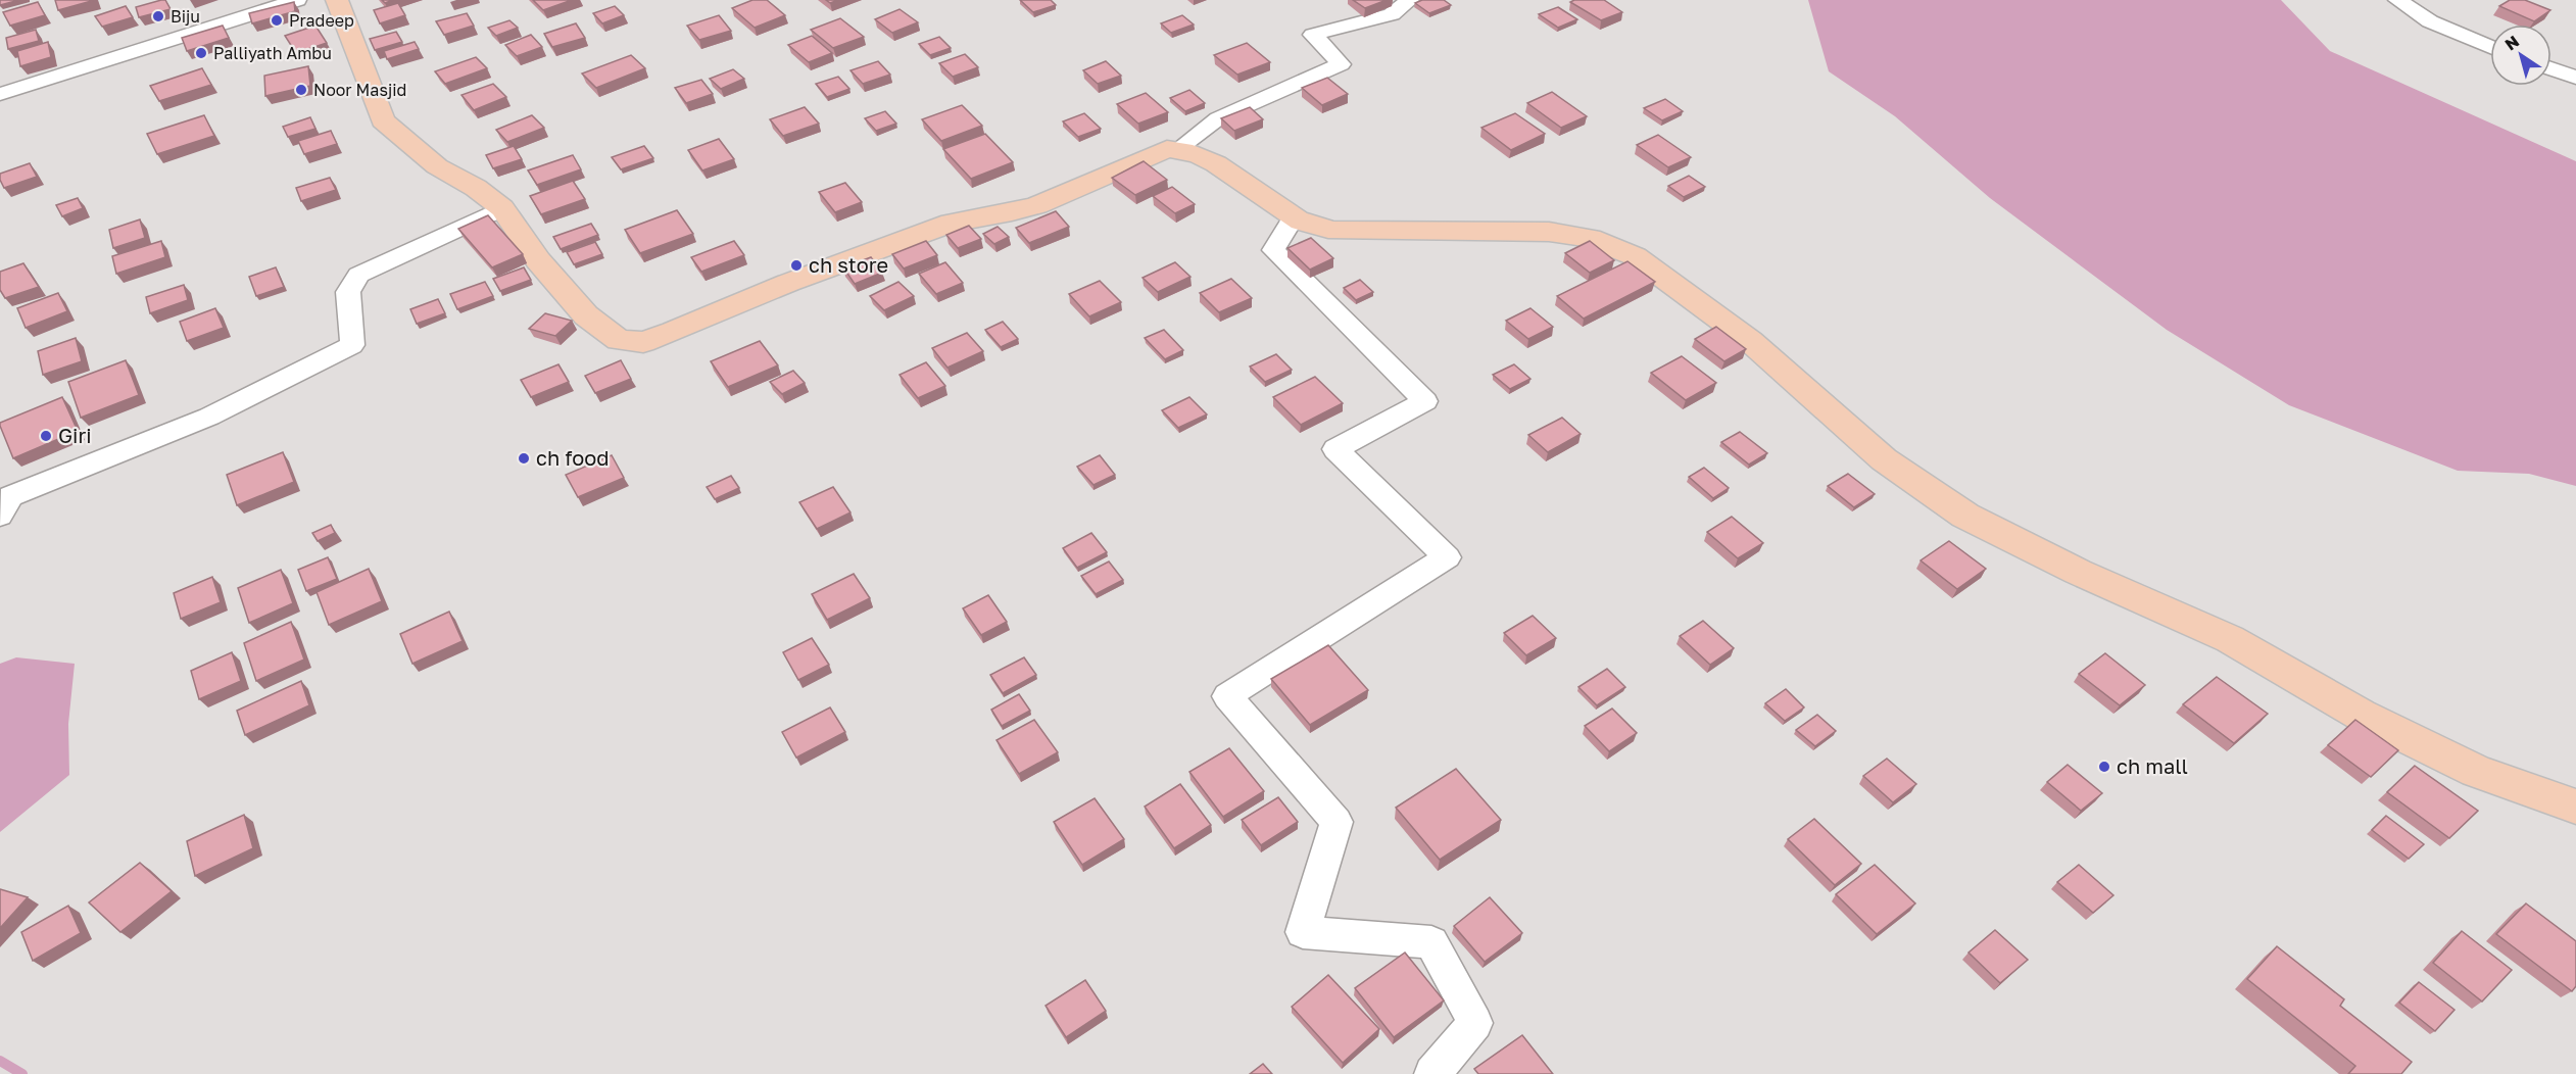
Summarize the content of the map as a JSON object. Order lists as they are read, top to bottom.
{
  "places": [
    "Biju",
    "Pradeep",
    "Palliyath Ambu",
    "Noor Masjid",
    "ch store",
    "Giri",
    "ch food",
    "ch mall"
  ],
  "north": "top left"
}
